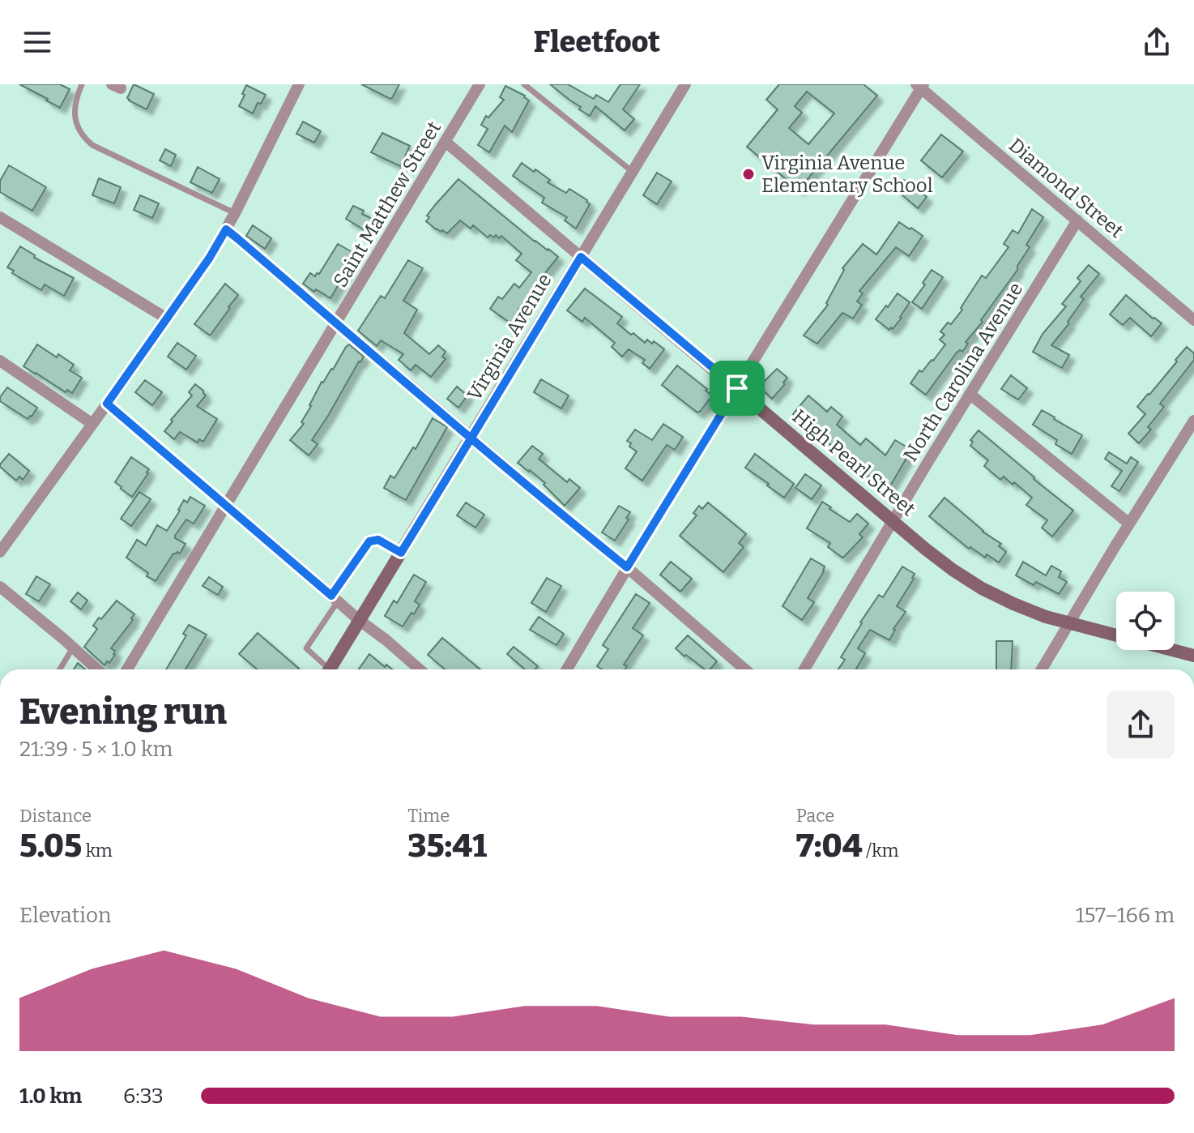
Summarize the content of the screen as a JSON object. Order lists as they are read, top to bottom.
{
  "streets": {
    "street": [
      "Diamond Street",
      "Saint Matthew Street",
      "Virginia Avenue",
      "North Carolina Avenue",
      "High Pearl Street"
    ]
  },
  "crossings": [
    ["Diamond Street", "North Carolina Avenue"],
    ["Saint Matthew Street", "High Pearl Street"],
    ["Virginia Avenue", "High Pearl Street"],
    ["North Carolina Avenue", "High Pearl Street"]
  ],
  "places": ["Virginia Avenue Elementary School"],
  "page": {
    "header": "Fleetfoot",
    "heading": ["Evening run", "21:39 · 5 × 1.0 km"],
    "stats": [
      ["Distance", "5.05 km"],
      ["Time", "35:41"],
      ["Pace", "7:04 /km"]
    ],
    "chart": ["Elevation", "157–166 m"],
    "list": [
      {
        "name": "1.0 km",
        "note": "6:33"
      }
    ]
  }
}
